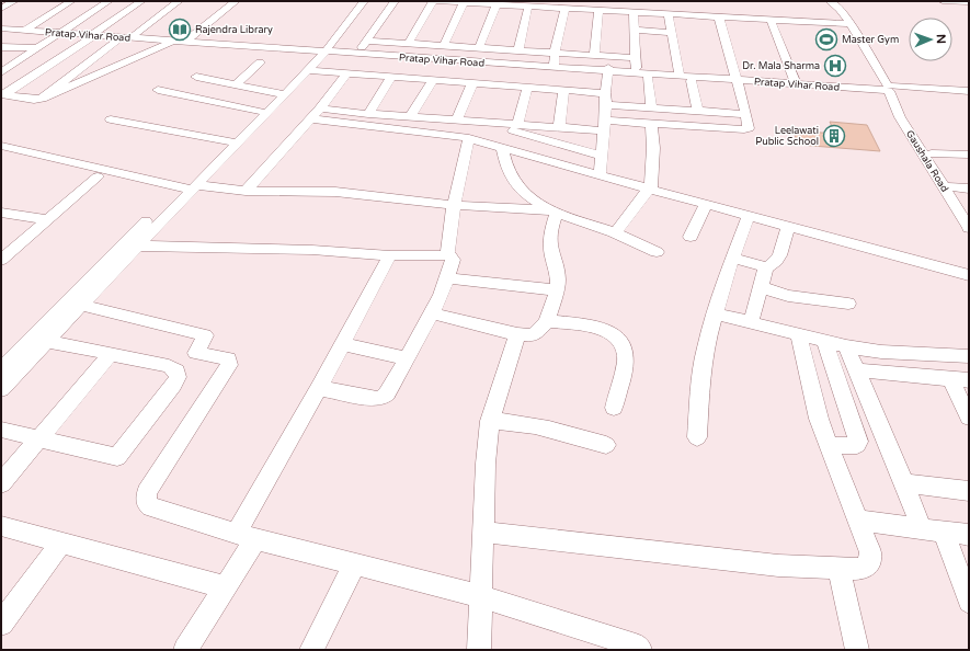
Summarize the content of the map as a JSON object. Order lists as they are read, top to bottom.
{
  "streets": {
    "street": ["Pratap Vihar Road", "Gaushala Road"]
  },
  "crossings": [
    ["Pratap Vihar Road", "Gaushala Road"]
  ],
  "places": {
    "library": ["Rajendra Library"],
    "sports": ["Master Gym"],
    "hospital": ["Dr. Mala Sharma"],
    "building": ["Leelawati Public School"]
  },
  "north": "right"
}
